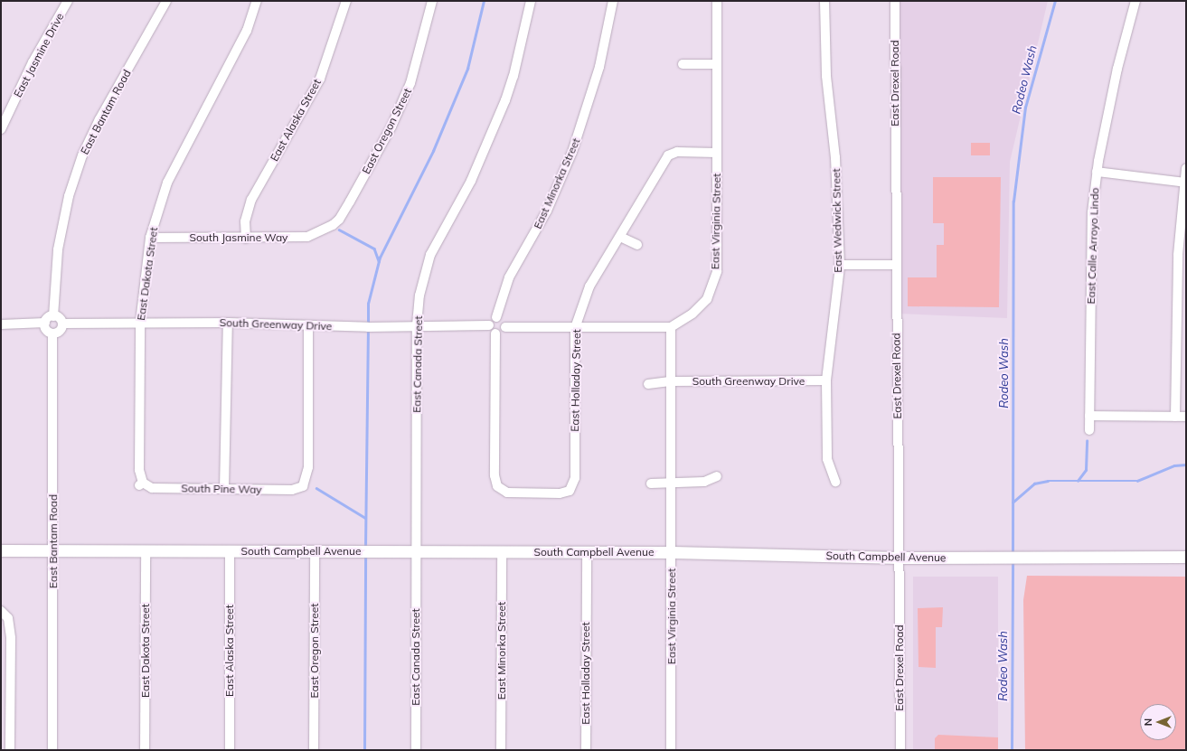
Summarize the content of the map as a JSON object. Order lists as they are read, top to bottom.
{
  "streets": {
    "main road": ["South Campbell Avenue"],
    "street": [
      "East Jasmine Drive",
      "East Drexel Road",
      "East Bantam Road",
      "East Alaska Street",
      "East Oregon Street",
      "East Minorka Street",
      "East Wedwick Street",
      "East Virginia Street",
      "South Jasmine Way",
      "East Calle Arroyo Lindo",
      "East Dakota Street",
      "South Greenway Drive",
      "East Canada Street",
      "East Holladay Street",
      "South Pine Way"
    ]
  },
  "crossings": [
    ["East Drexel Road", "South Campbell Avenue"],
    ["East Bantam Road", "South Greenway Drive"],
    ["East Bantam Road", "South Campbell Avenue"],
    ["East Alaska Street", "South Jasmine Way"],
    ["East Alaska Street", "South Campbell Avenue"],
    ["East Oregon Street", "South Jasmine Way"],
    ["East Oregon Street", "South Campbell Avenue"],
    ["East Minorka Street", "South Greenway Drive"],
    ["East Minorka Street", "East Holladay Street"],
    ["East Minorka Street", "South Campbell Avenue"],
    ["East Wedwick Street", "South Greenway Drive"],
    ["East Virginia Street", "South Greenway Drive"],
    ["East Virginia Street", "East Holladay Street"],
    ["East Virginia Street", "South Campbell Avenue"],
    ["South Jasmine Way", "East Dakota Street"],
    ["East Dakota Street", "South Greenway Drive"],
    ["East Dakota Street", "South Pine Way"],
    ["East Dakota Street", "South Campbell Avenue"],
    ["South Greenway Drive", "East Canada Street"],
    ["South Greenway Drive", "East Holladay Street"],
    ["South Greenway Drive", "South Pine Way"],
    ["East Canada Street", "South Campbell Avenue"],
    ["East Holladay Street", "South Campbell Avenue"]
  ],
  "water": ["Rodeo Wash"],
  "north": "left"
}
